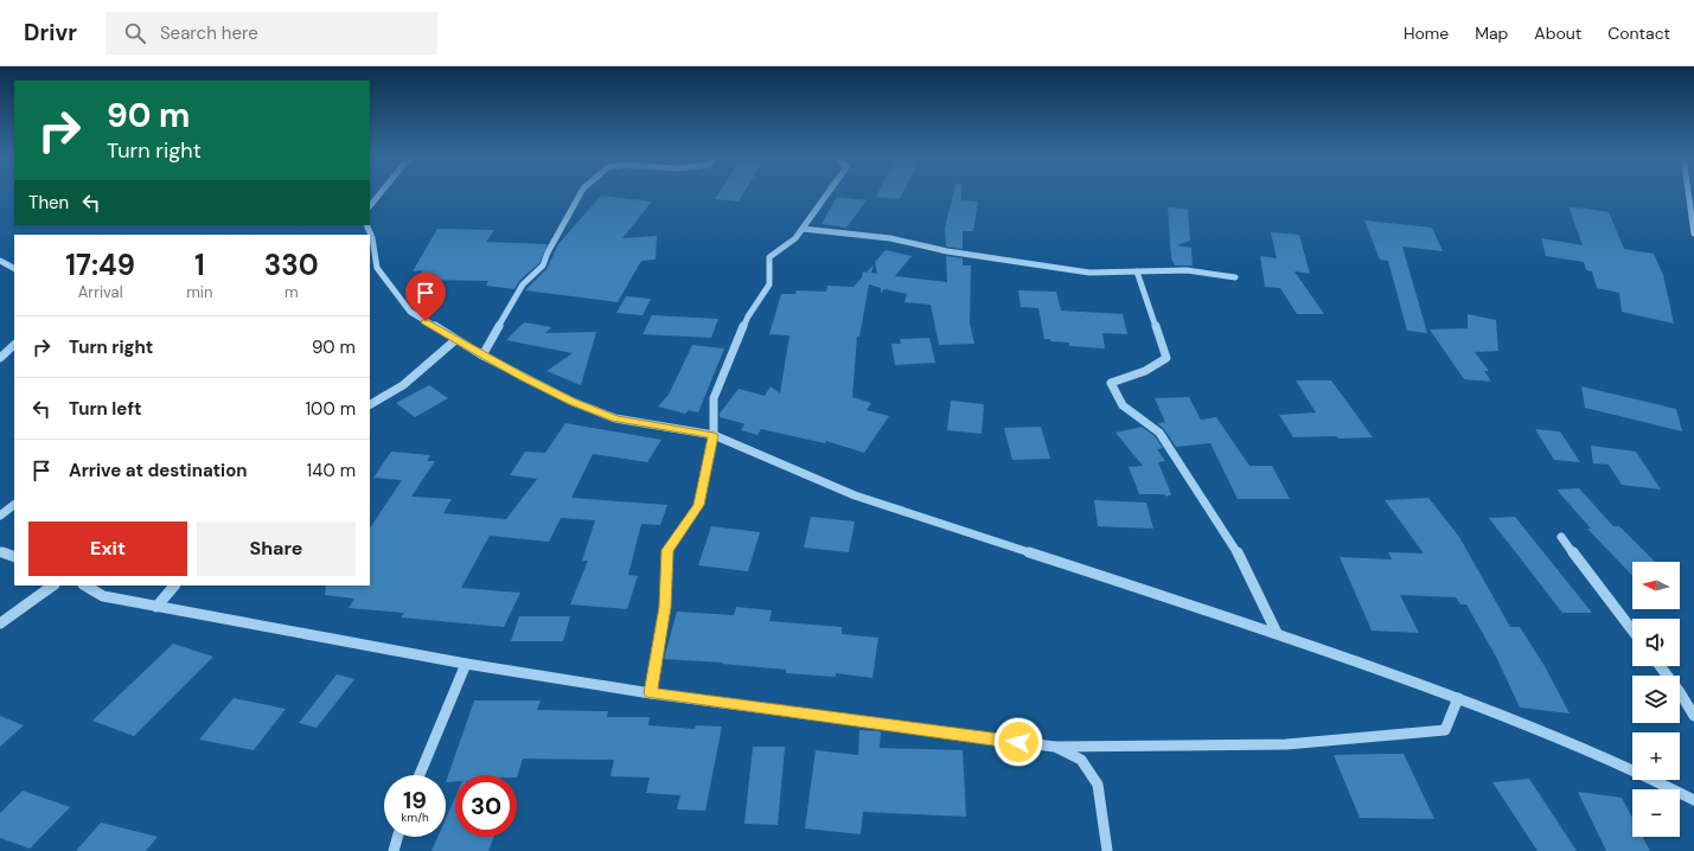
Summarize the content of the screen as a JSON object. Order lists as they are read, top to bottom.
{
  "north": "left",
  "page": {
    "header": "Drivr",
    "search": "Search here",
    "nav": [
      "Home",
      "Map",
      "About",
      "Contact"
    ],
    "turn": ["90 m", "Turn right"],
    "then": "Then",
    "eta": [
      "17:49",
      "Arrival",
      "1",
      "min",
      "330",
      "m"
    ],
    "list": [
      {
        "name": "Turn right",
        "value": "90 m"
      },
      {
        "name": "Turn left",
        "value": "100 m"
      },
      {
        "name": "Arrive at destination",
        "value": "140 m"
      }
    ],
    "buttons": ["Exit", "Share"],
    "map_buttons": ["+", "−"],
    "speed": "19 km/h",
    "limit": "30"
  }
}
